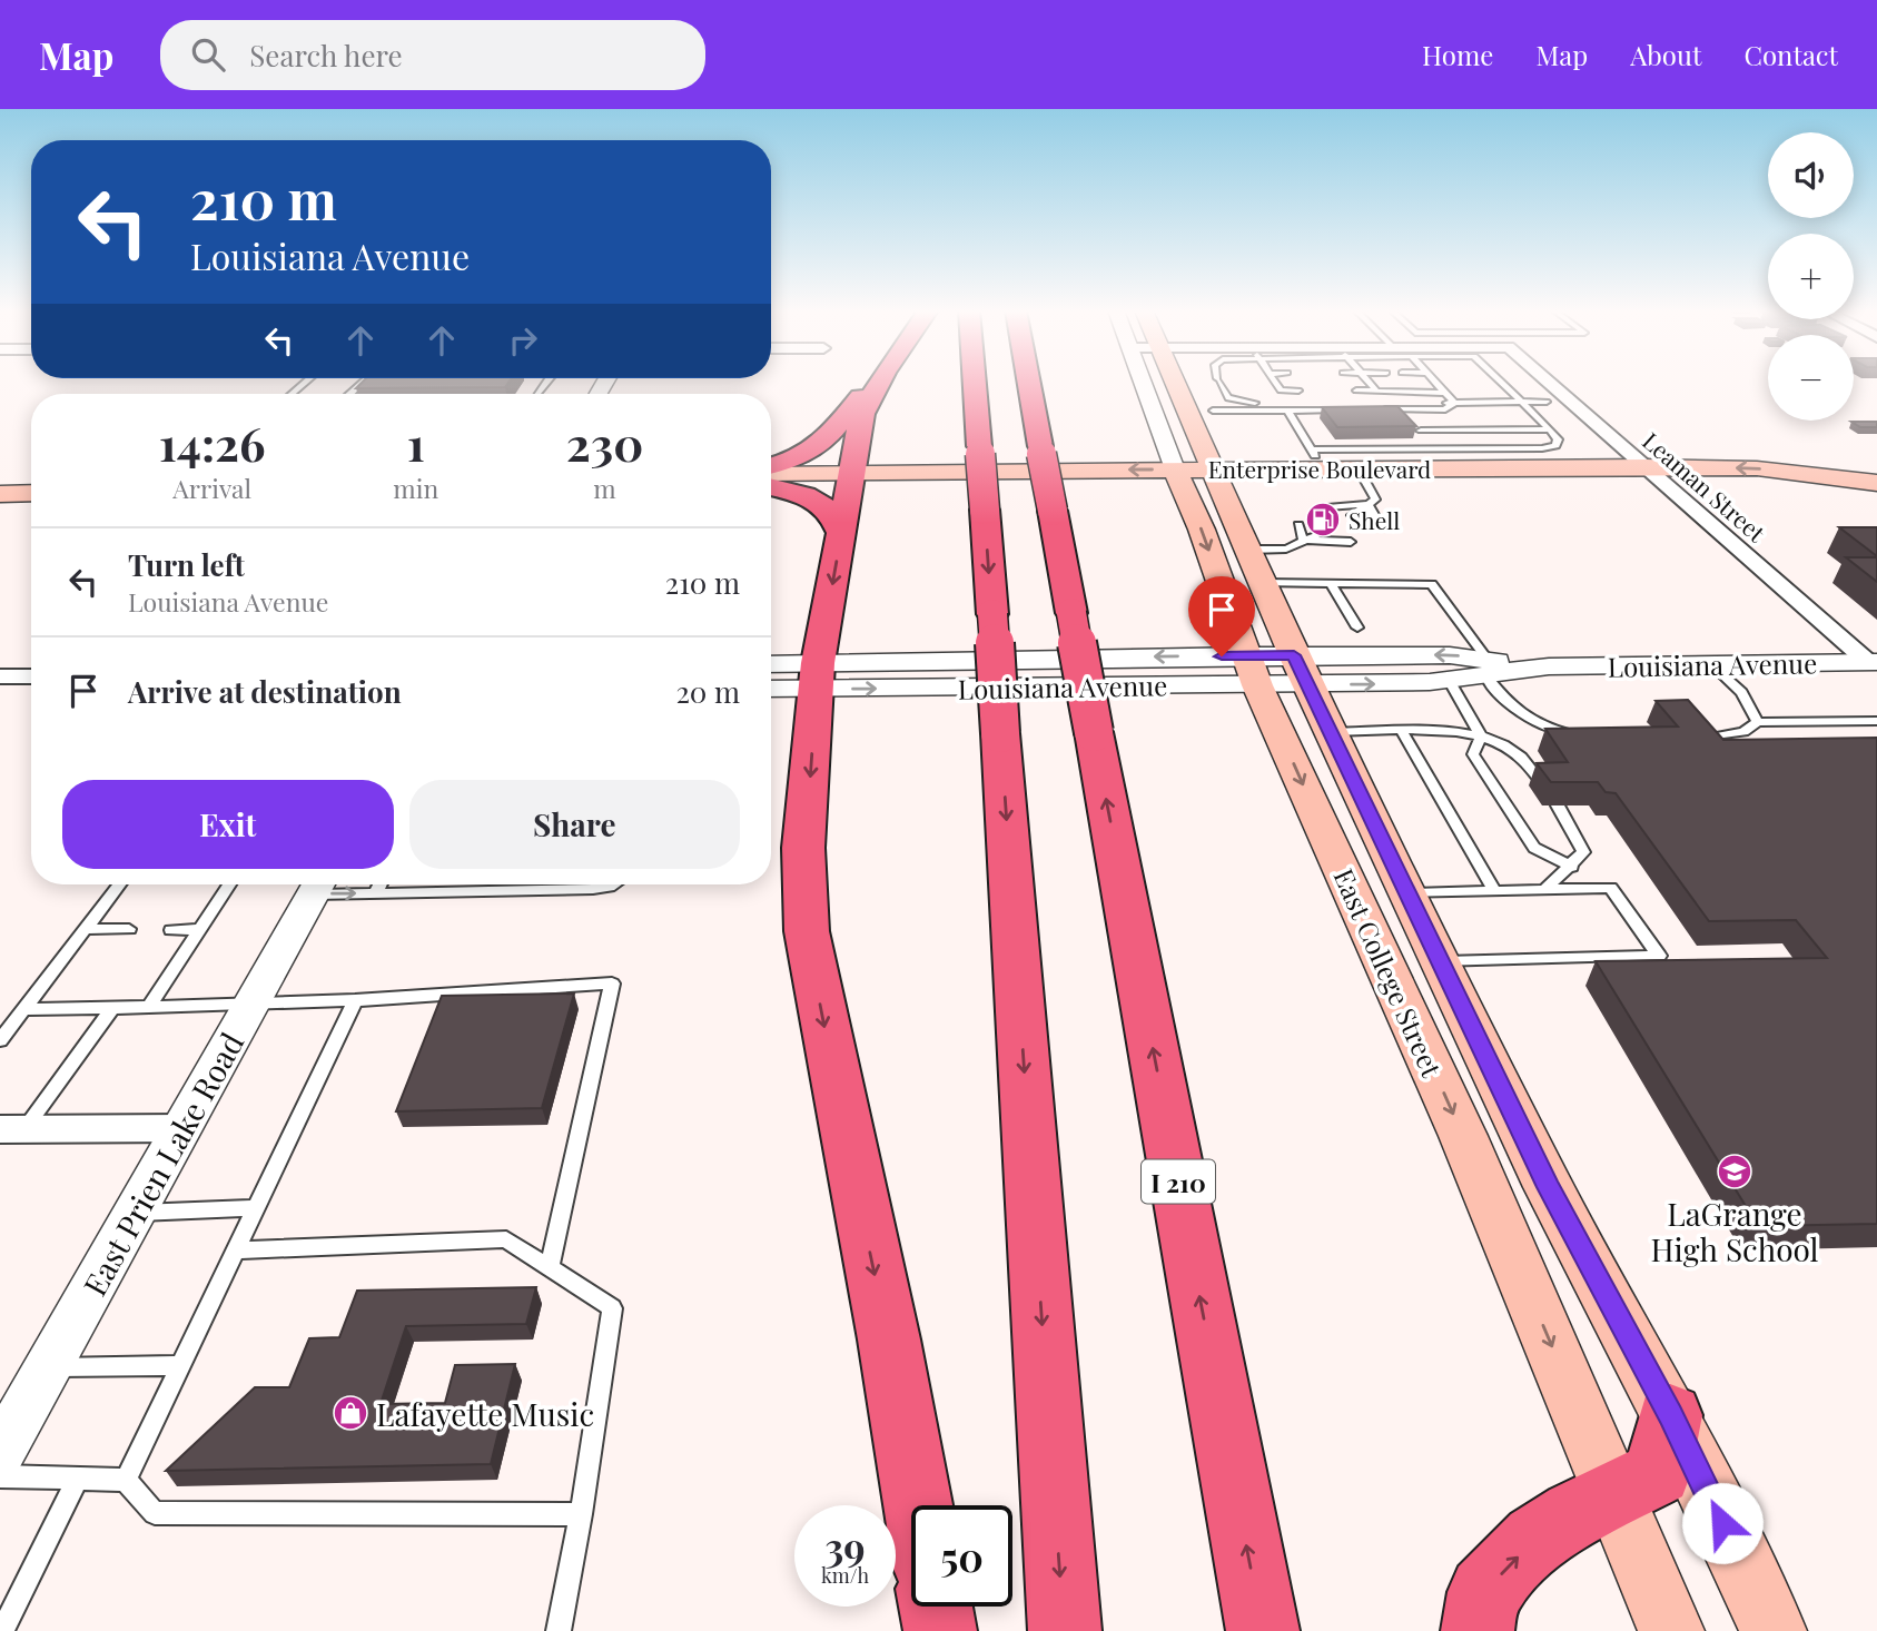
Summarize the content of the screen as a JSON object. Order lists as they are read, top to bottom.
{
  "streets": {
    "highway": ["I 210"],
    "main road": ["Enterprise Boulevard", "East College Street"],
    "street": ["Leaman Street", "Louisiana Avenue", "East Prien Lake Road"]
  },
  "crossings": [
    ["Enterprise Boulevard", "Leaman Street"],
    ["Enterprise Boulevard", "East College Street"],
    ["Leaman Street", "Louisiana Avenue"],
    ["Louisiana Avenue", "East College Street"]
  ],
  "places": {
    "fuel station": ["Shell"],
    "school or university": ["LaGrange High School"],
    "shop": ["Lafayette Music"]
  },
  "page": {
    "header": "Map",
    "search": "Search here",
    "nav": [
      "Home",
      "Map",
      "About",
      "Contact"
    ],
    "map_buttons": ["+", "−"],
    "turn": ["210 m", "Louisiana Avenue"],
    "eta": [
      "14:26",
      "Arrival",
      "1",
      "min",
      "230",
      "m"
    ],
    "list": [
      {
        "name": "Turn left",
        "note": "Louisiana Avenue",
        "value": "210 m"
      },
      {
        "name": "Arrive at destination",
        "value": "20 m"
      }
    ],
    "buttons": ["Exit", "Share"],
    "speed": "39 km/h",
    "limit": "50"
  }
}
